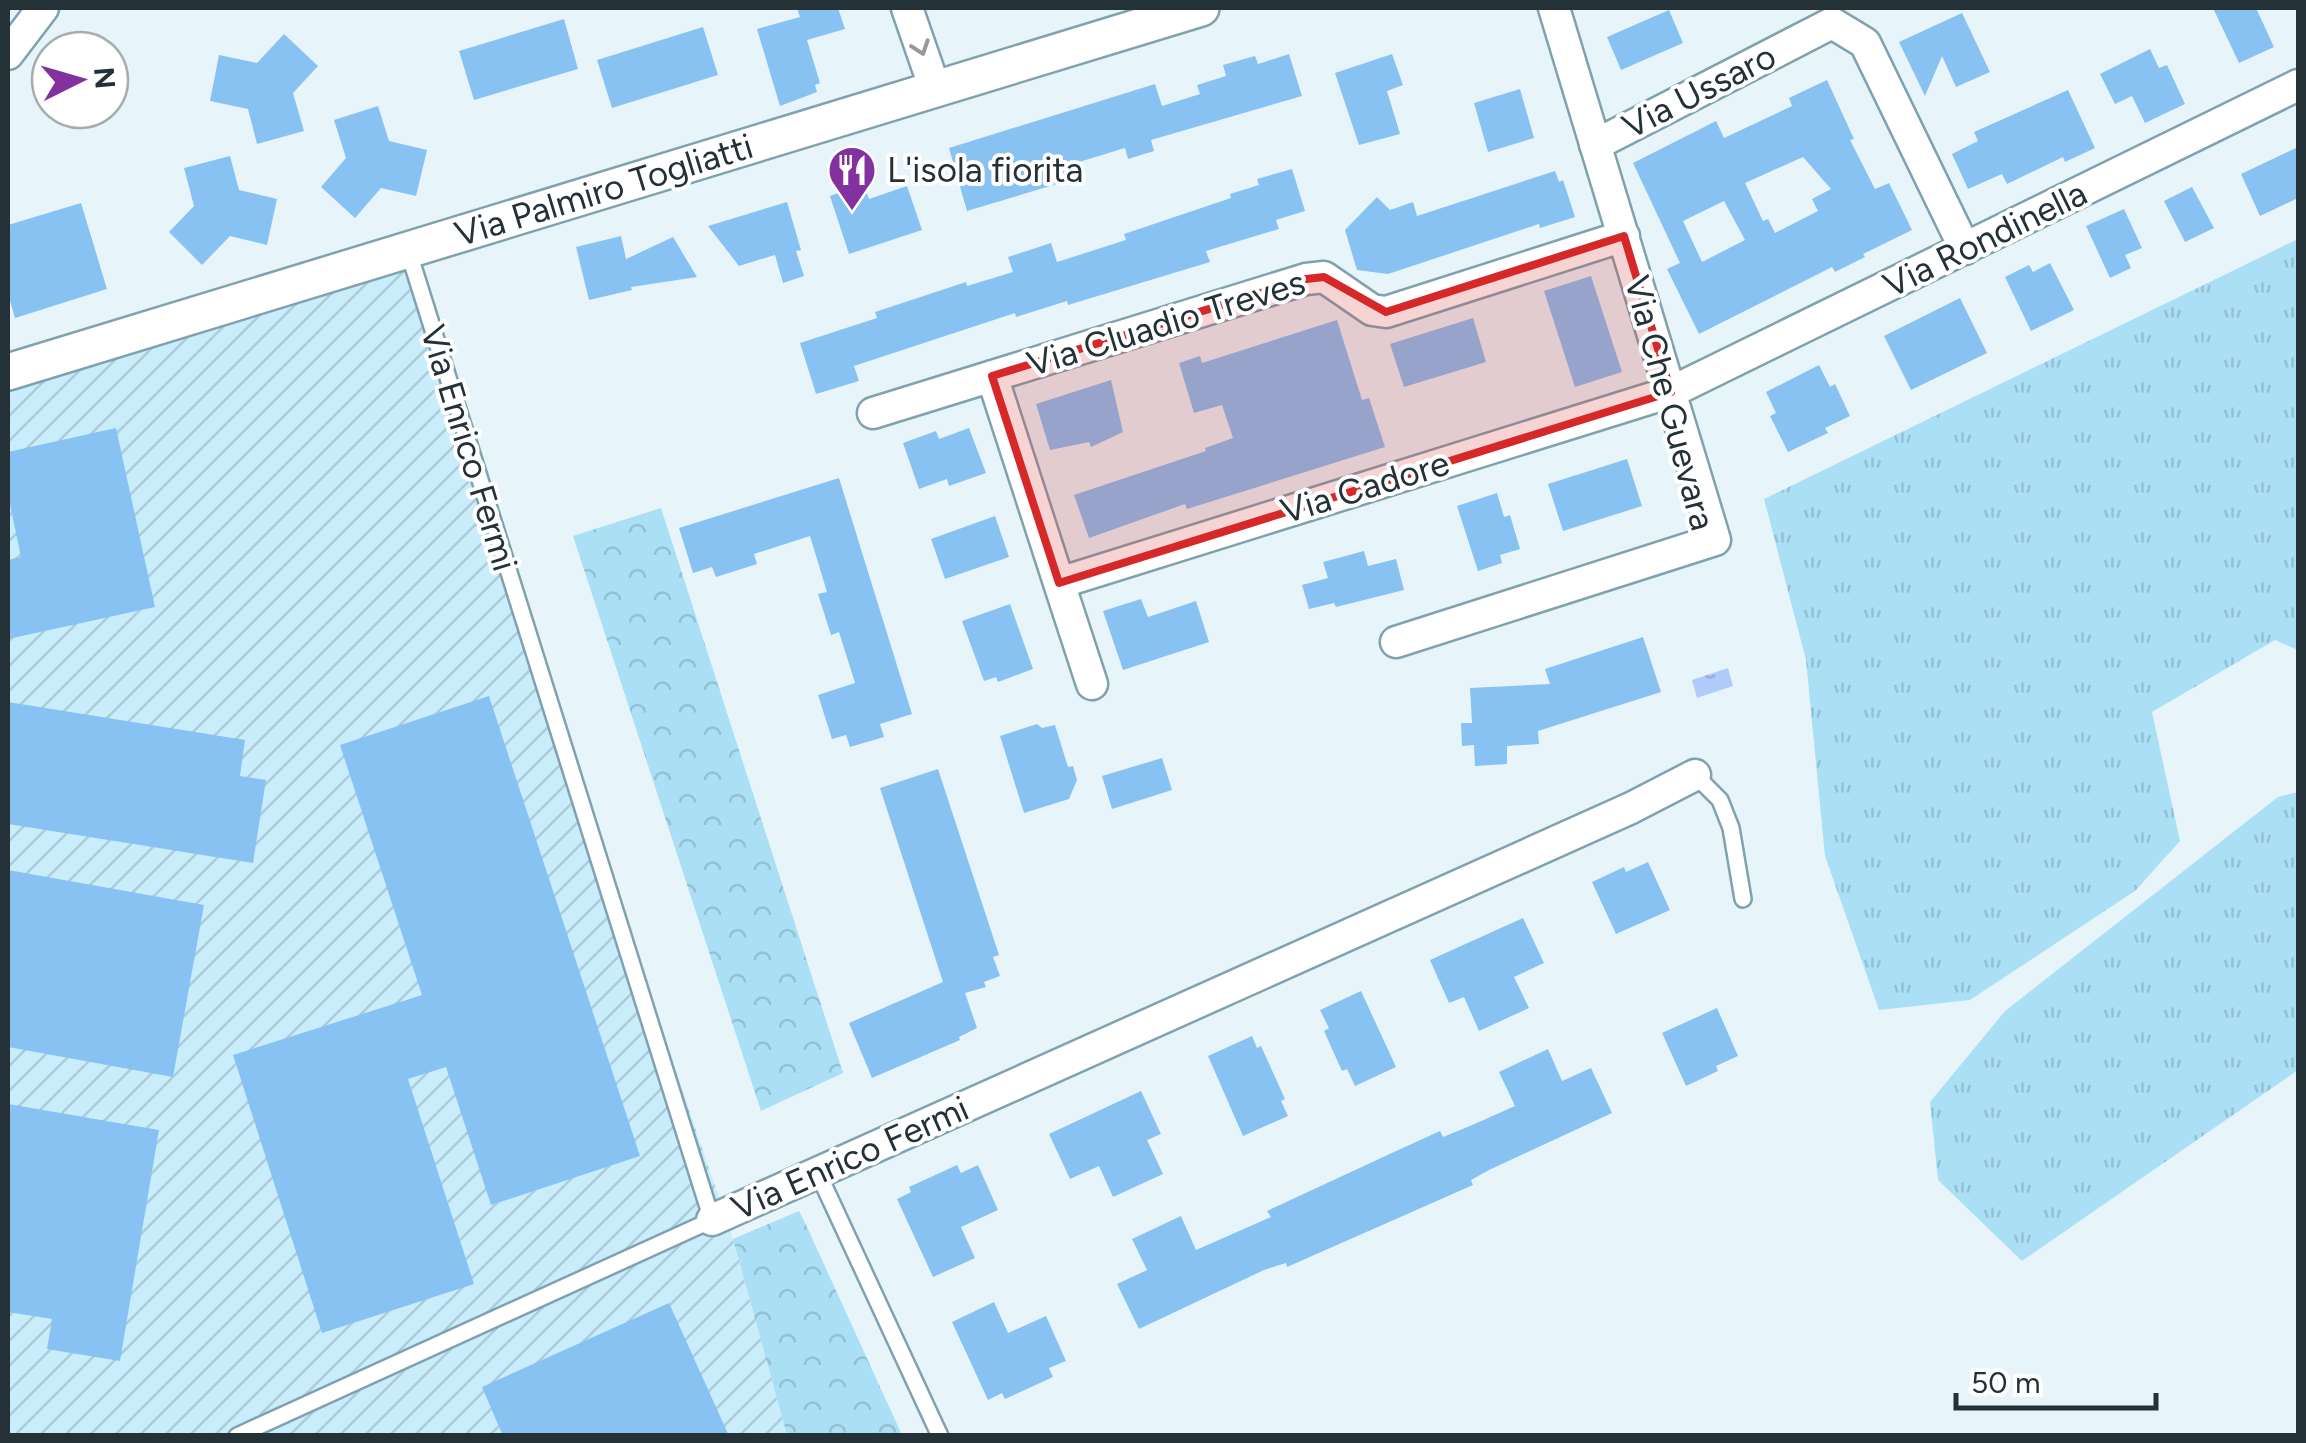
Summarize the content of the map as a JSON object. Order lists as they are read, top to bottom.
{
  "streets": {
    "street": [
      "Via Ussaro",
      "Via Palmiro Togliatti",
      "Via Rondinella",
      "Via Cluadio Treves",
      "Via Che Guevara",
      "Via Enrico Fermi",
      "Via Cadore"
    ]
  },
  "crossings": [
    ["Via Ussaro", "Via Rondinella"],
    ["Via Ussaro", "Via Che Guevara"],
    ["Via Palmiro Togliatti", "Via Enrico Fermi"],
    ["Via Rondinella", "Via Che Guevara"],
    ["Via Rondinella", "Via Cadore"],
    ["Via Cluadio Treves", "Via Che Guevara"],
    ["Via Che Guevara", "Via Cadore"]
  ],
  "places": {
    "restaurant": ["L'isola fiorita"]
  },
  "scale_bar": "50 m",
  "north": "right"
}
